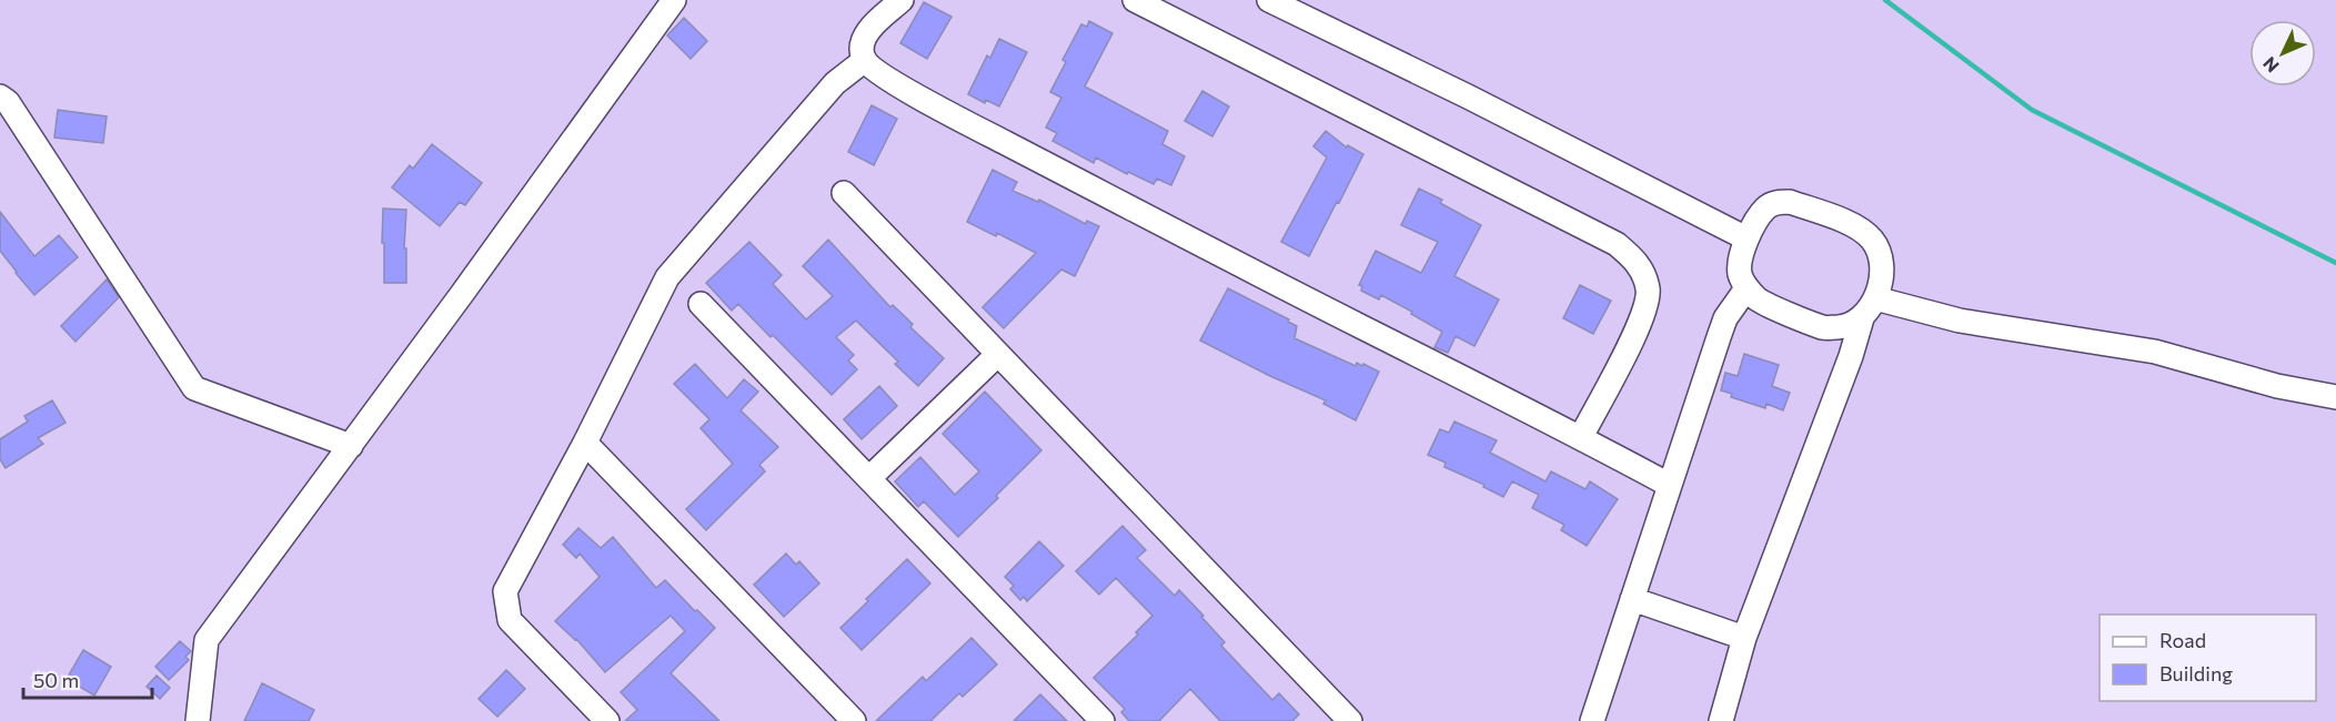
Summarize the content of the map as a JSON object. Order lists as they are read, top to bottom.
{
  "legend": ["Road", "Building"],
  "scale_bar": "50 m",
  "north": "bottom left"
}
